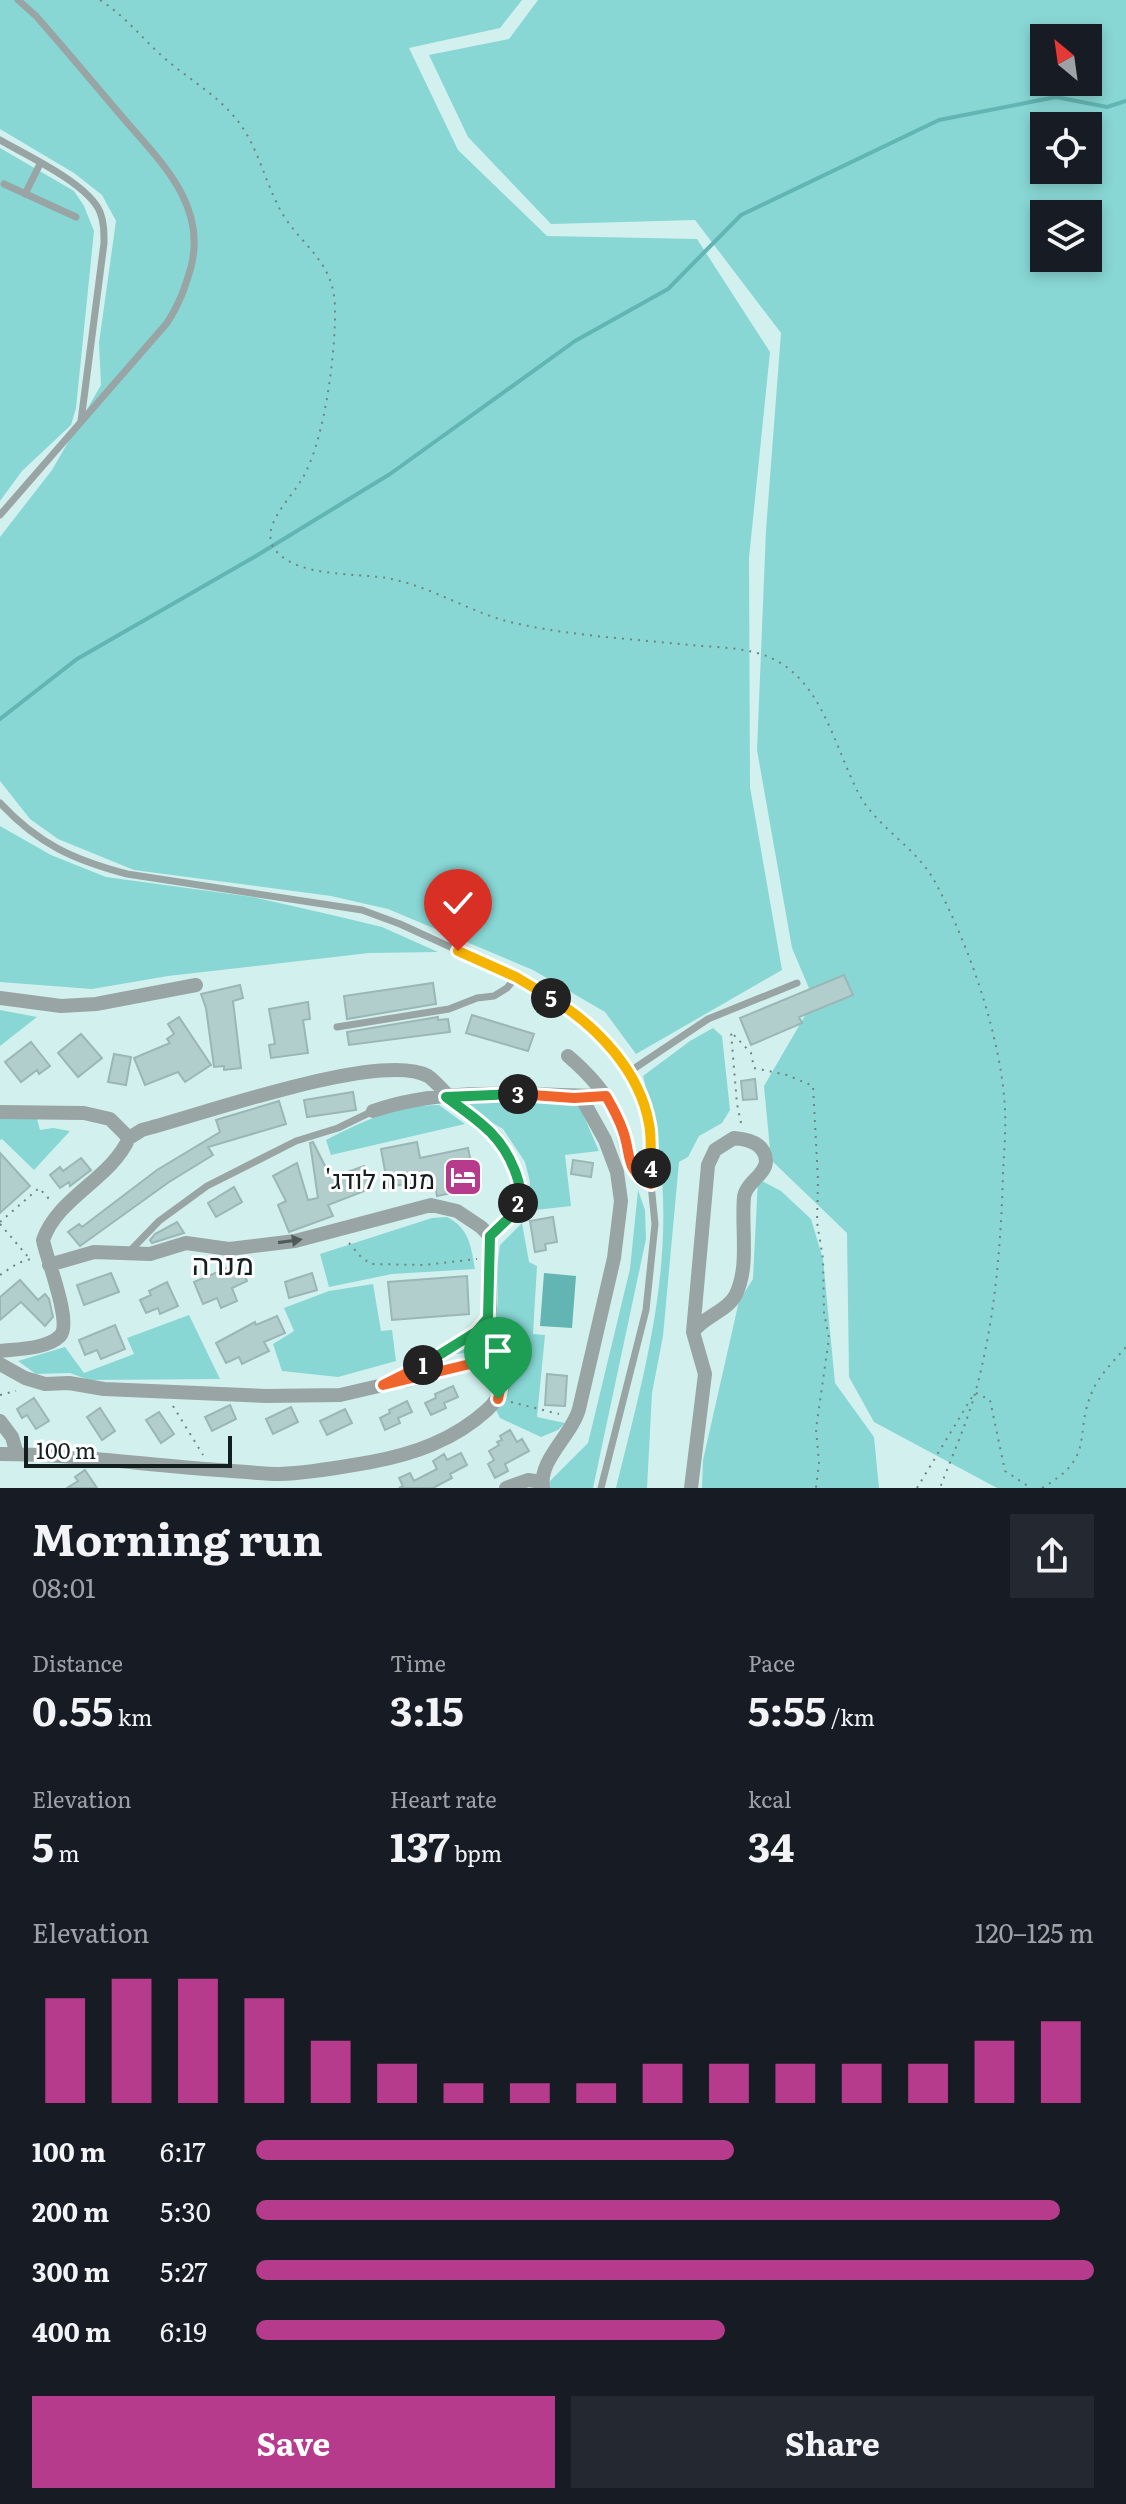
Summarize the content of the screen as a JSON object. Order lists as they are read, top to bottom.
{
  "districts": ["מנרה"],
  "places": {
    "hotel": ["'מנרה לודג"]
  },
  "scale_bar": "100 m",
  "north": "top left",
  "page": {
    "pins": [
      "5",
      "3",
      "4",
      "2",
      "1"
    ],
    "scale": "100 m",
    "heading": ["Morning run", "08:01"],
    "stats": [
      ["Distance", "0.55 km"],
      ["Time", "3:15"],
      ["Pace", "5:55 /km"],
      ["Elevation", "5 m"],
      ["Heart rate", "137 bpm"],
      ["kcal", "34"]
    ],
    "chart": ["Elevation", "120–125 m"],
    "list": [
      {
        "name": "100 m",
        "note": "6:17"
      },
      {
        "name": "200 m",
        "note": "5:30"
      },
      {
        "name": "300 m",
        "note": "5:27"
      },
      {
        "name": "400 m",
        "note": "6:19"
      }
    ],
    "buttons": ["Save", "Share"]
  }
}
